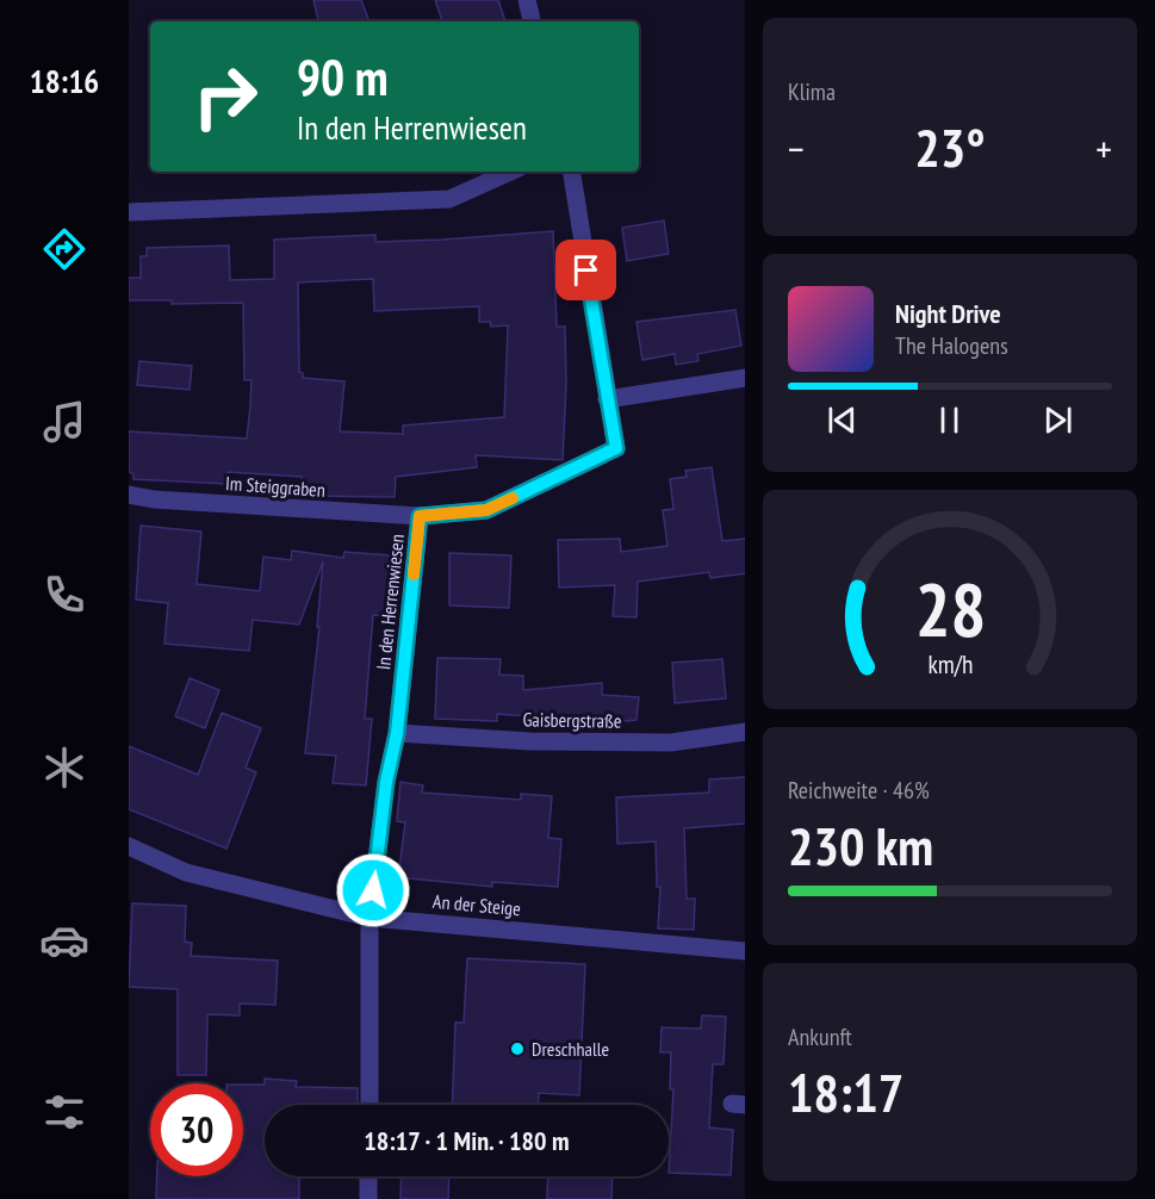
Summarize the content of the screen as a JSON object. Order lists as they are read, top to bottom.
{
  "streets": {
    "street": [
      "Im Steiggraben",
      "In den Herrenwiesen",
      "Gaisbergstraße",
      "An der Steige"
    ]
  },
  "crossings": [
    ["Im Steiggraben", "In den Herrenwiesen"],
    ["In den Herrenwiesen", "Gaisbergstraße"],
    ["In den Herrenwiesen", "An der Steige"]
  ],
  "places": ["Dreschhalle"],
  "page": {
    "tabs": "18:16",
    "tile": [
      "Klima",
      ["Reichweite · 46%", "230 km"],
      ["Ankunft", "18:17"]
    ],
    "turn": ["90 m", "In den Herrenwiesen"],
    "heat": ["−", "23°", "+"],
    "song": ["Night Drive", "The Halogens"],
    "limit": "30",
    "trip": "18:17 · 1 Min. · 180 m",
    "gauge": ["28", "km/h"]
  }
}
